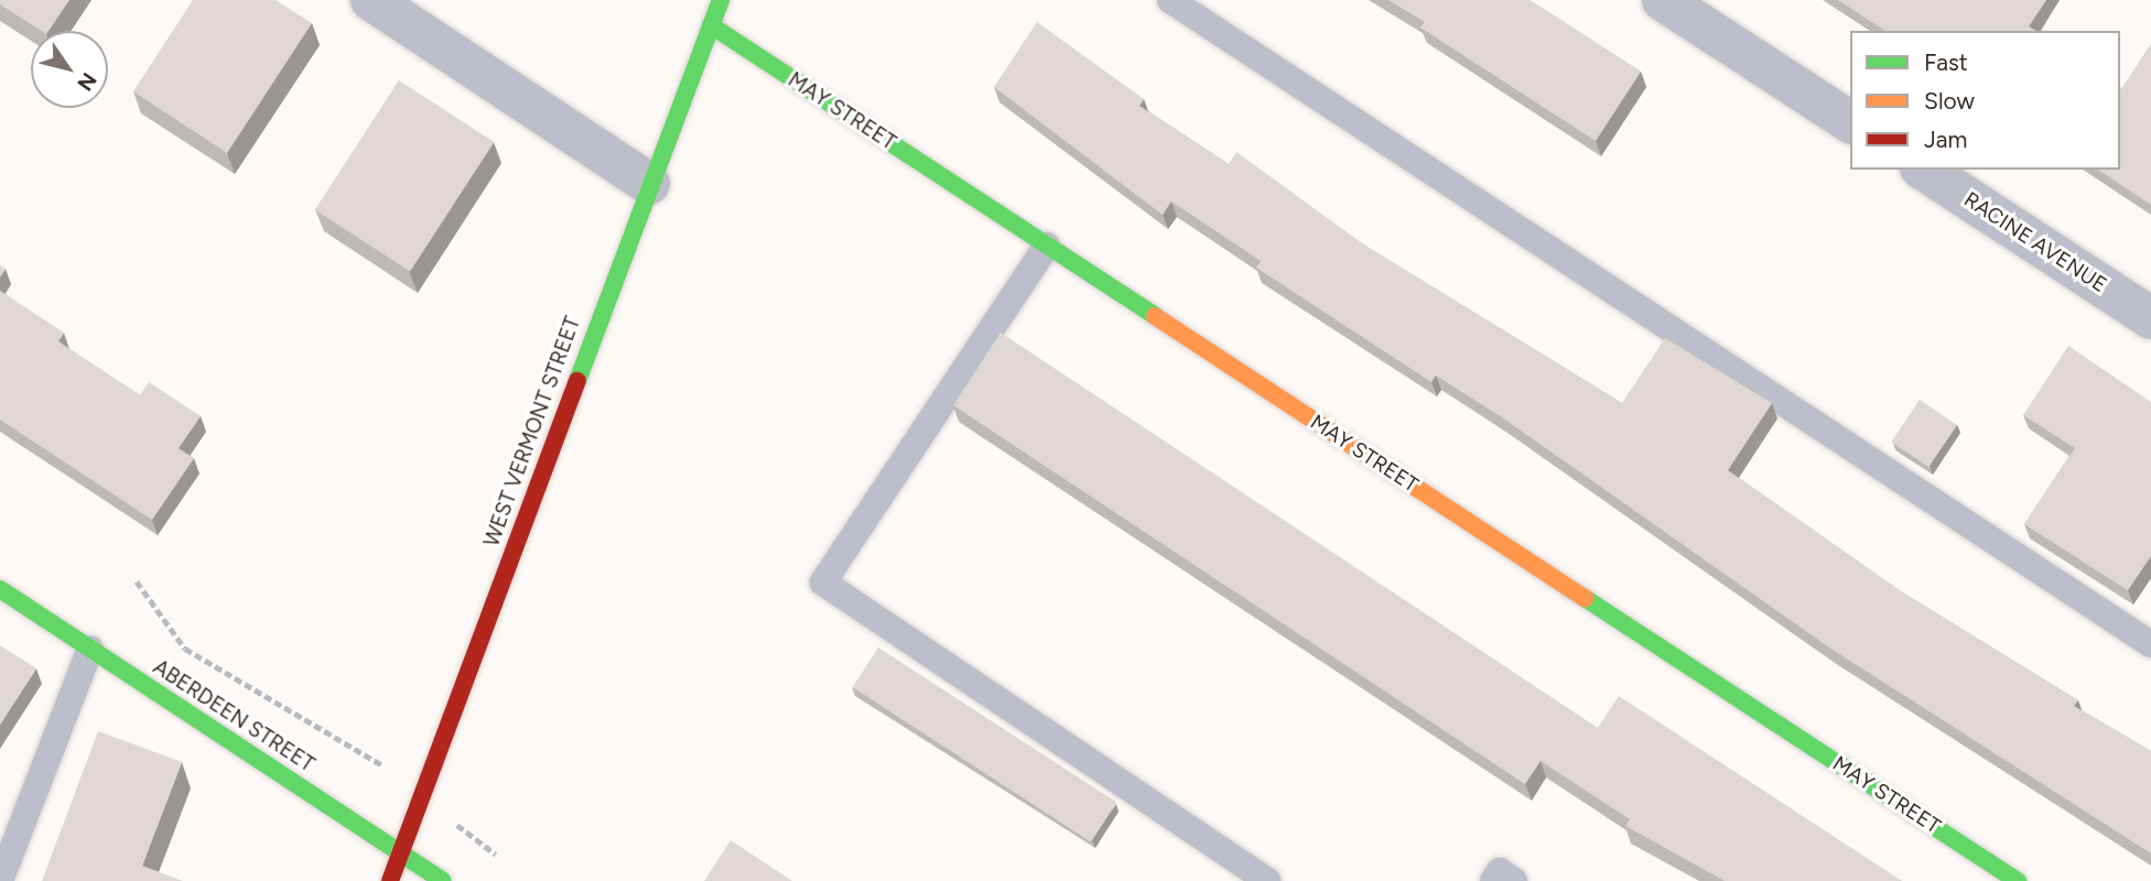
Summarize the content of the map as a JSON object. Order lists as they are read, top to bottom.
{
  "streets": {
    "street": [
      "MAY STREET",
      "RACINE AVENUE",
      "WEST VERMONT STREET",
      "ABERDEEN STREET"
    ]
  },
  "crossings": [
    ["MAY STREET", "WEST VERMONT STREET"],
    ["WEST VERMONT STREET", "ABERDEEN STREET"]
  ],
  "legend": ["Fast", "Slow", "Jam"],
  "north": "bottom right"
}
